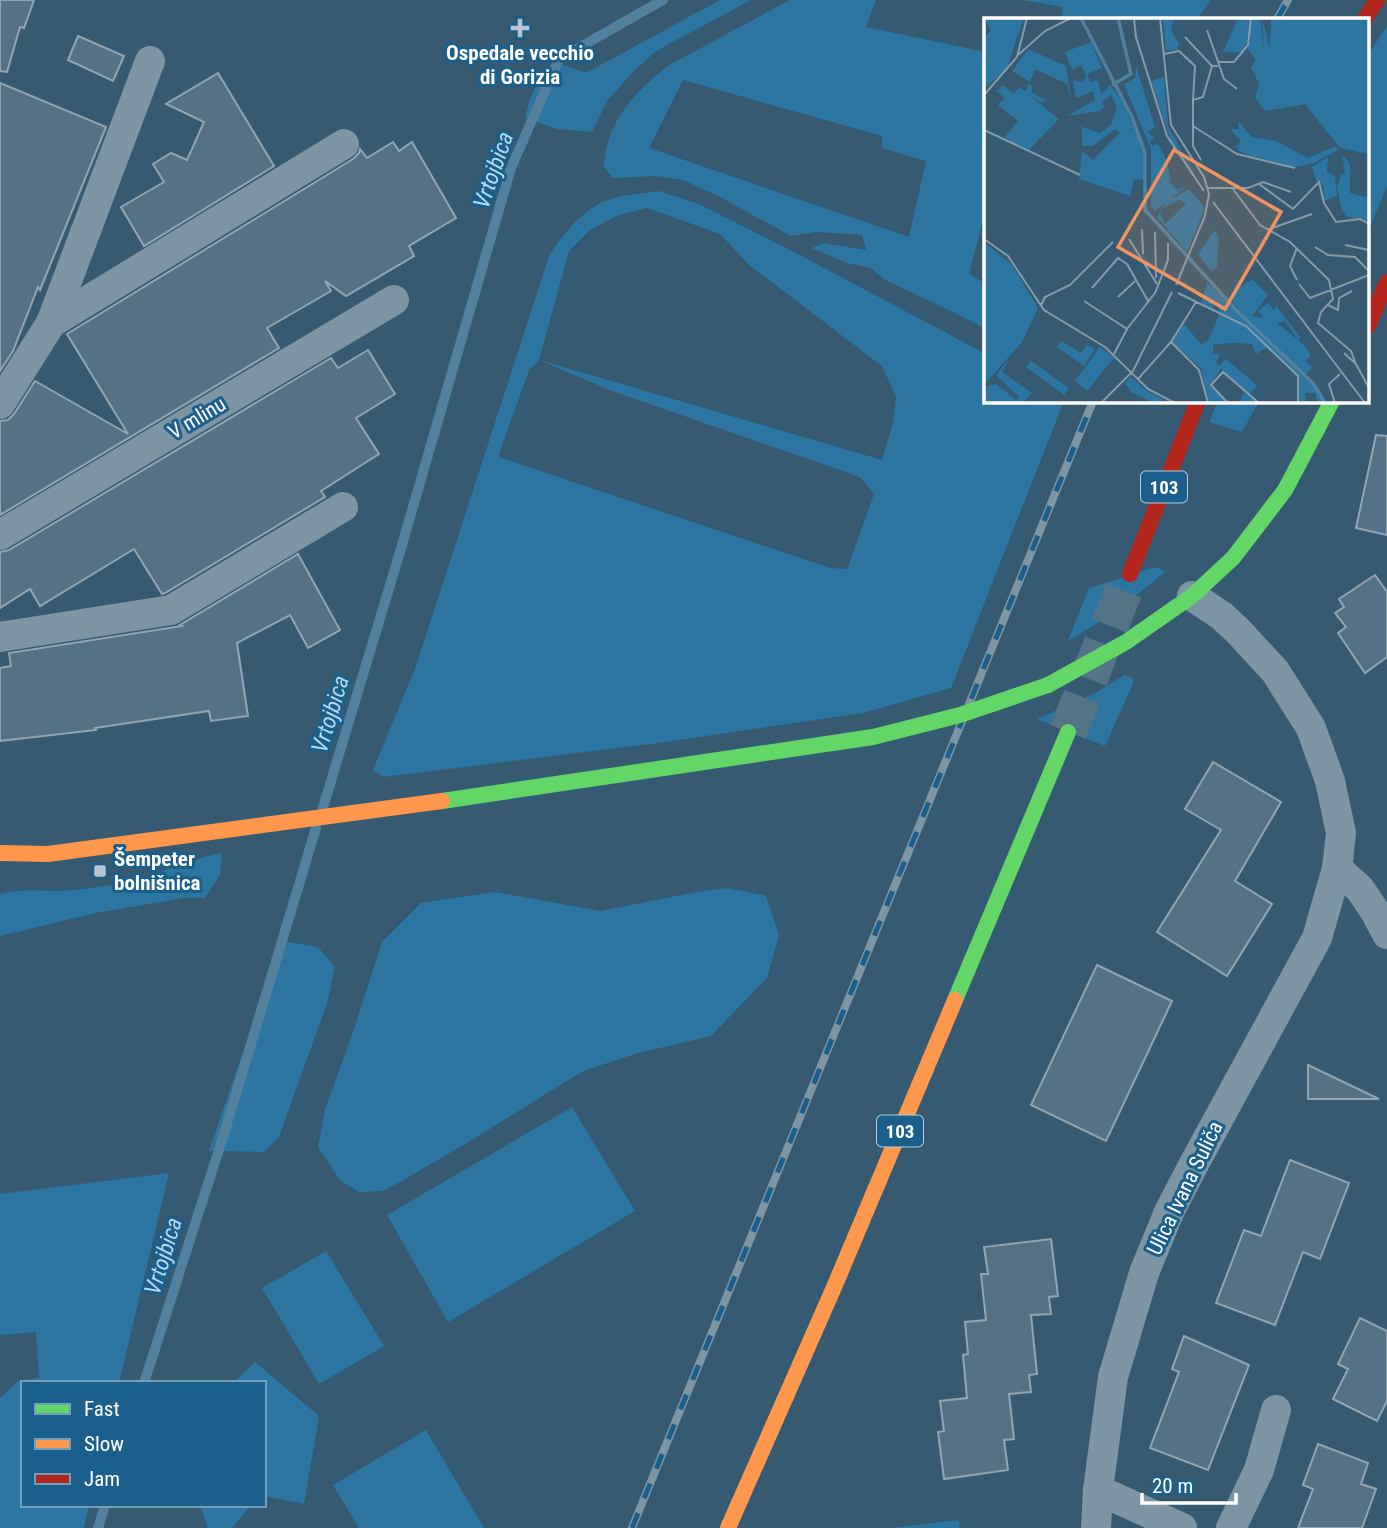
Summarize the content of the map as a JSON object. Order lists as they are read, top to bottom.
{
  "streets": {
    "street": ["V mlinu", "103", "Ulica Ivana Suliča"]
  },
  "water": ["Vrtojbica"],
  "places": {
    "health": ["Ospedale vecchio di Gorizia"],
    "transit": ["Šempeter bolnišnica"]
  },
  "legend": ["Fast", "Slow", "Jam"],
  "scale_bar": "20 m"
}
